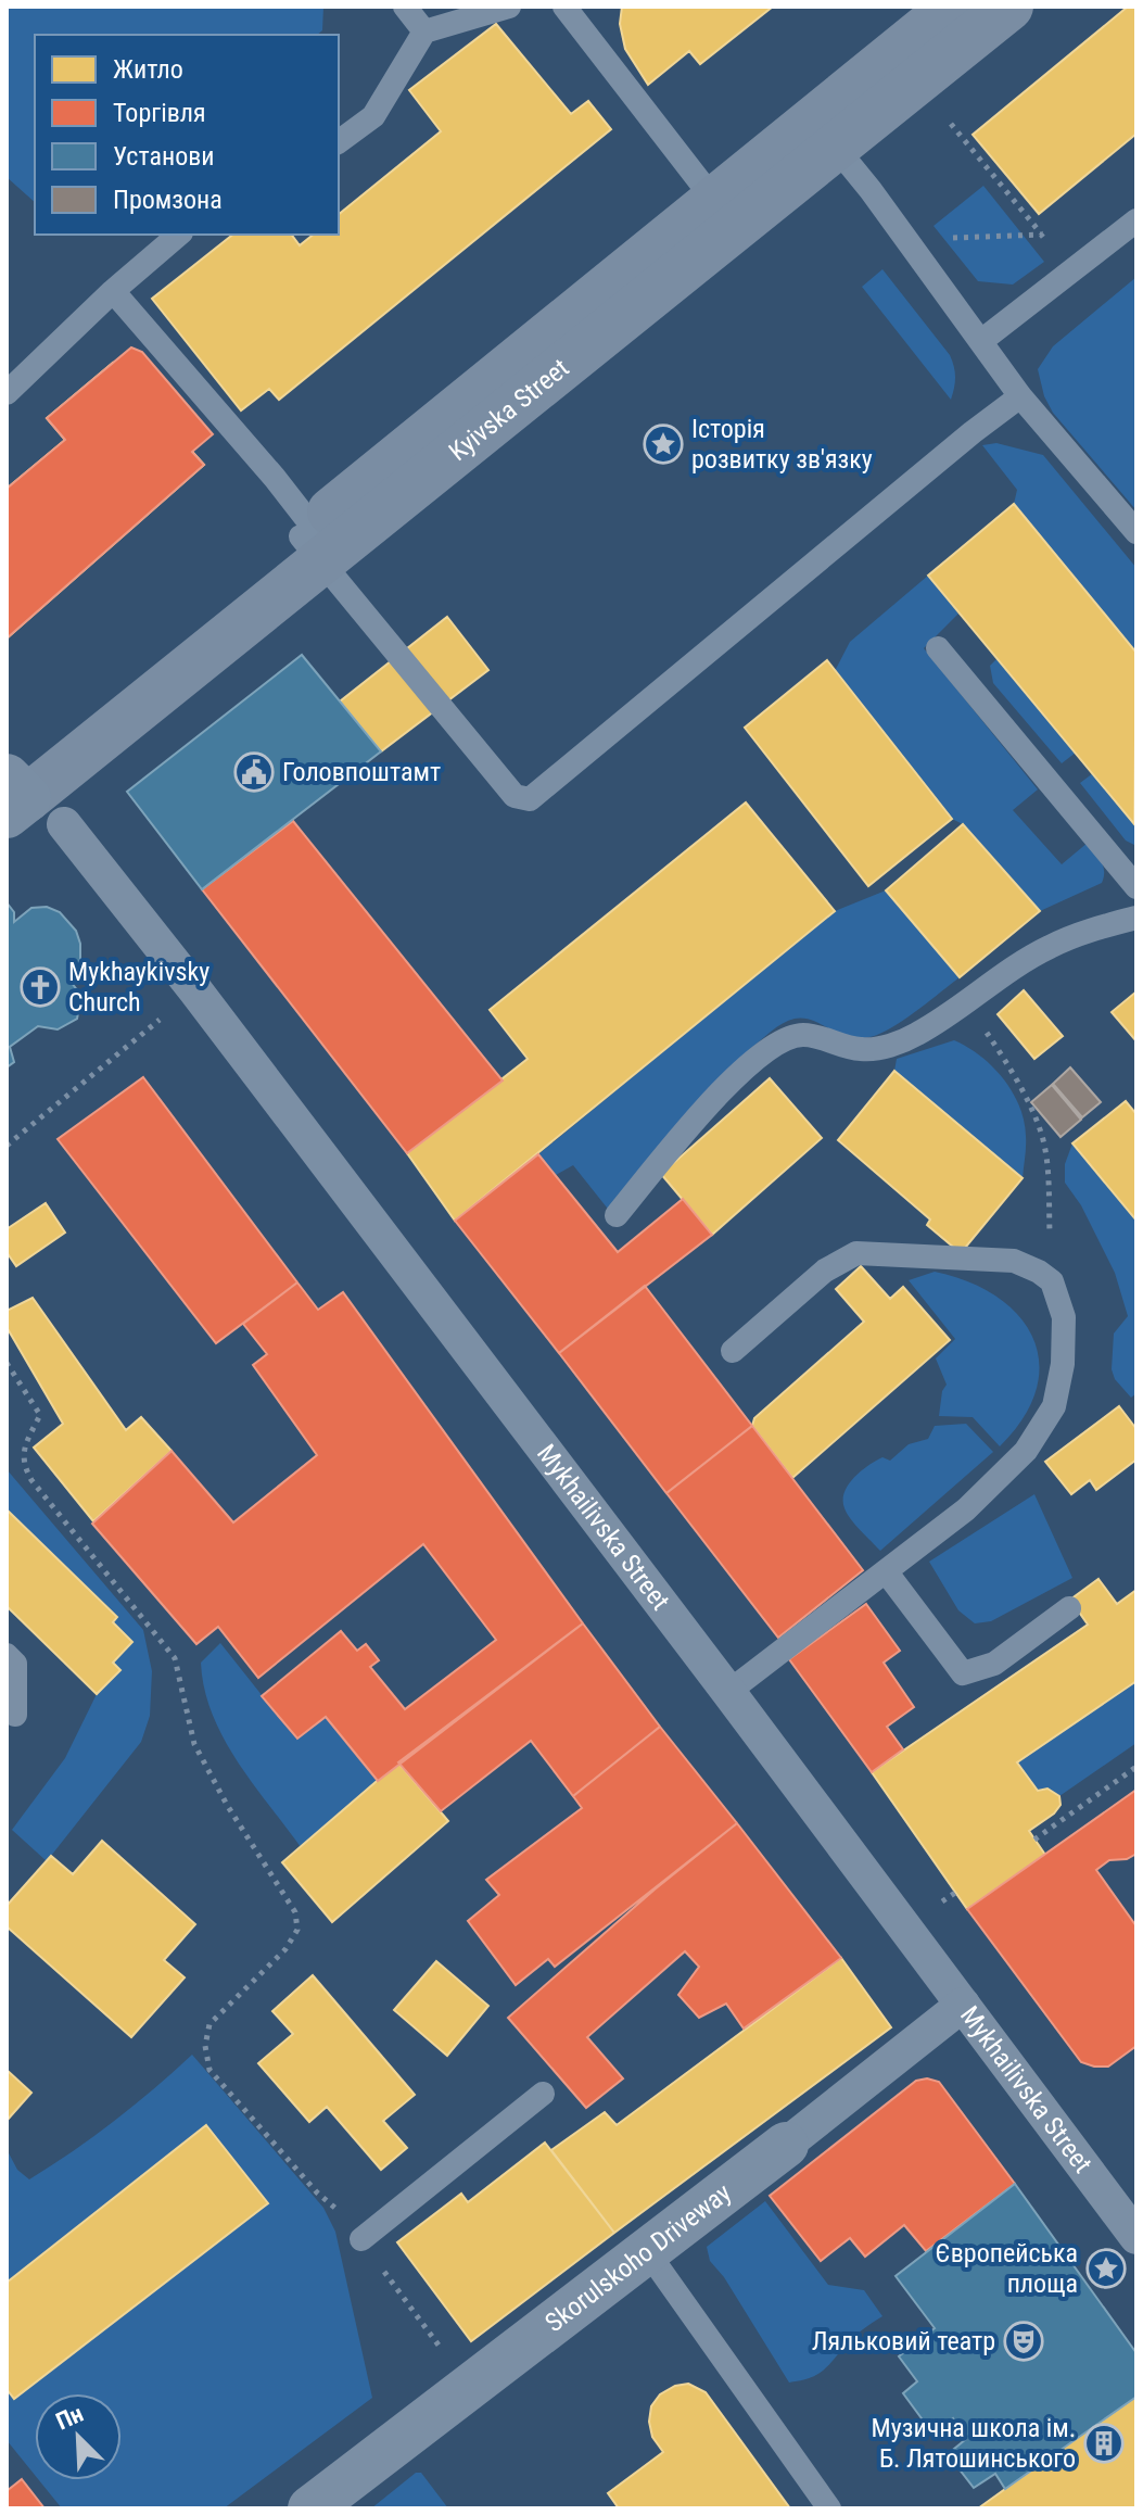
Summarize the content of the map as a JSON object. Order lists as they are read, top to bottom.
{
  "streets": {
    "main road": ["Kyivska Street"],
    "street": ["Mykhailivska Street", "Skorulskoho Driveway"]
  },
  "crossings": [
    ["Kyivska Street", "Mykhailivska Street"],
    ["Mykhailivska Street", "Skorulskoho Driveway"]
  ],
  "places": {
    "place": ["Історія розвитку зв'язку", "Європейська площа"],
    "public building": ["Головпоштамт"],
    "church": ["Mykhaykivsky Church"],
    "theatre": ["Ляльковий театр"],
    "building": ["Музична школа ім. Б. Лятошинського"]
  },
  "legend": [
    "Житло",
    "Торгівля",
    "Установи",
    "Промзона"
  ],
  "north": "top left"
}
